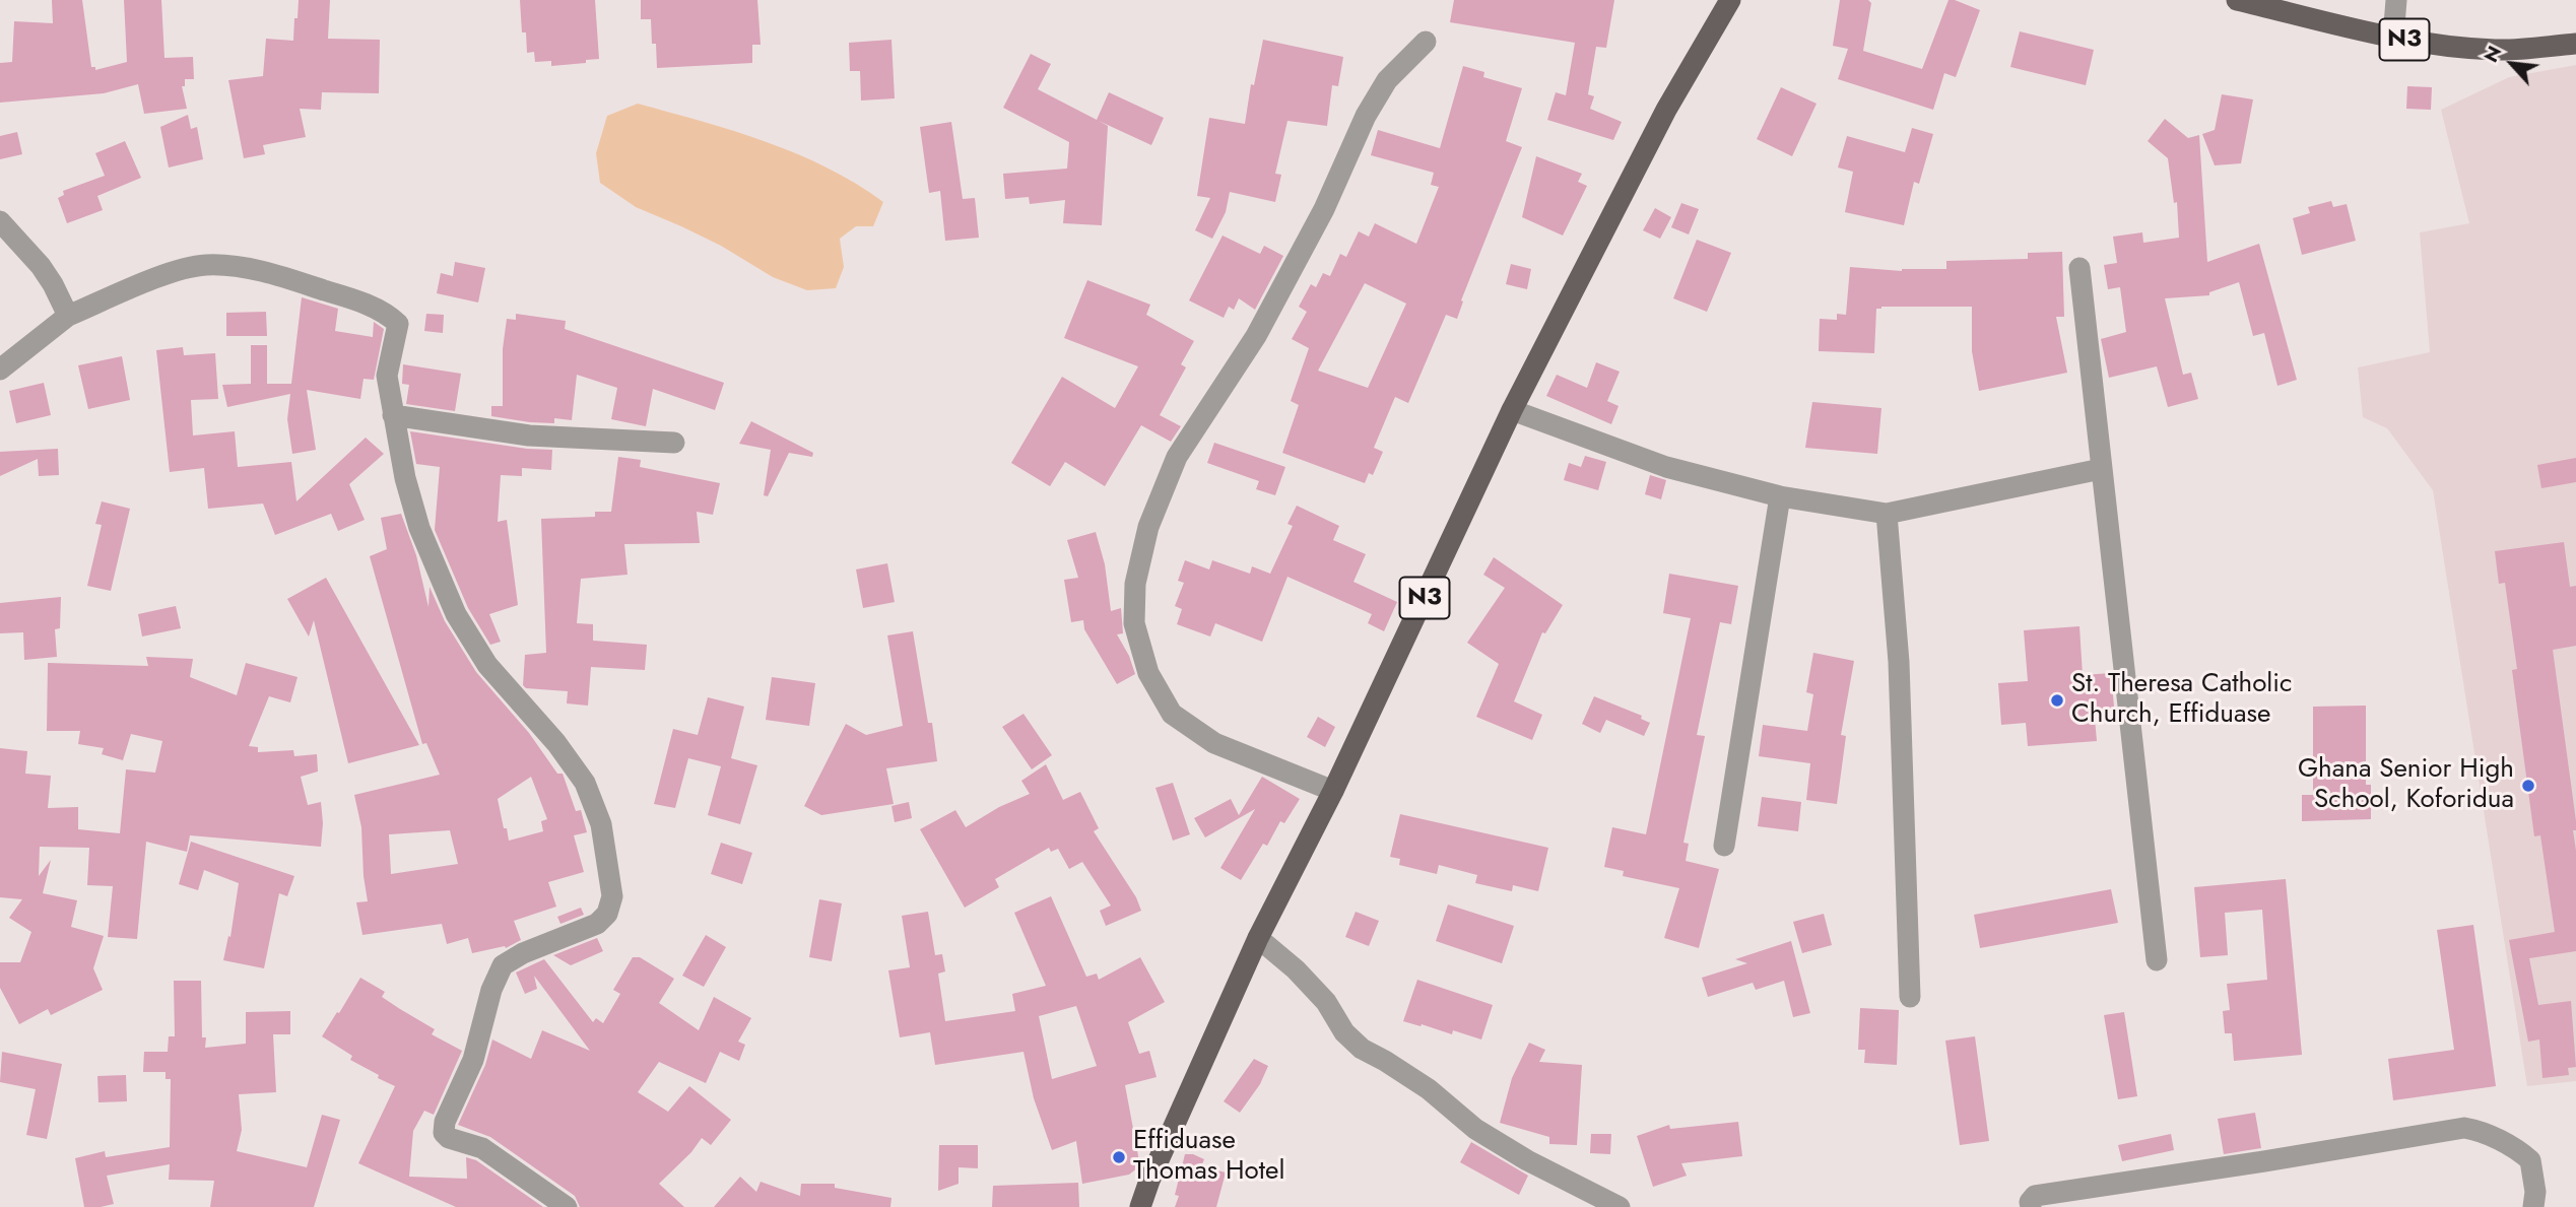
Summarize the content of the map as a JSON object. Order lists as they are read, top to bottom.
{
  "streets": {
    "main road": ["N3"]
  },
  "places": ["St. Theresa Catholic Church, Effiduase", "Ghana Senior High School, Koforidua", "Effiduase Thomas Hotel"],
  "north": "top left"
}
